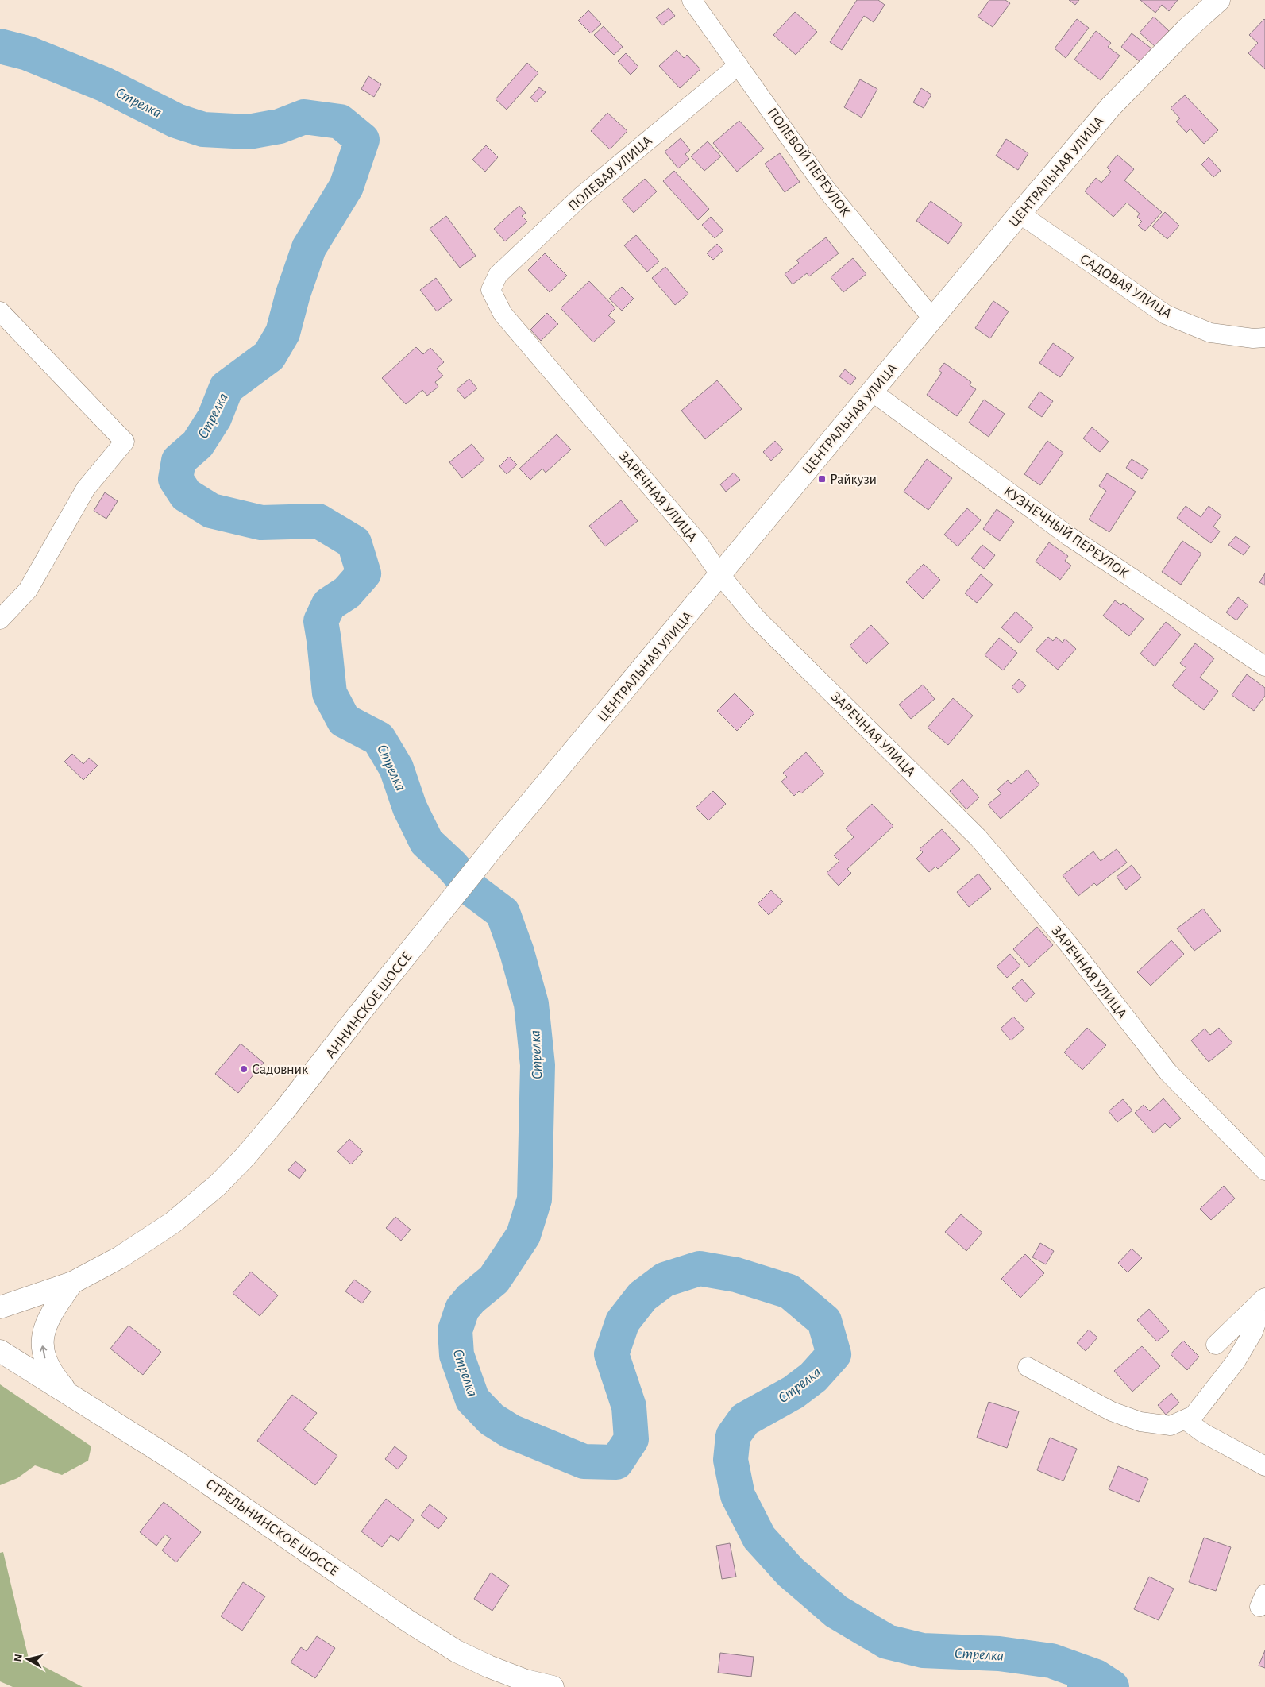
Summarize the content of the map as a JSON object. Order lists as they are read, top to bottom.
{
  "streets": {
    "main road": ["ЦЕНТРАЛЬНАЯ УЛИЦА", "АННИНСКОЕ ШОССЕ", "СТРЕЛЬНИНСКОЕ ШОССЕ"],
    "street": [
      "ПОЛЕВОЙ ПЕРЕУЛОК",
      "ПОЛЕВАЯ УЛИЦА",
      "САДОВАЯ УЛИЦА",
      "ЗАРЕЧНАЯ УЛИЦА",
      "КУЗНЕЧНЫЙ ПЕРЕУЛОК"
    ]
  },
  "crossings": [
    ["ПОЛЕВОЙ ПЕРЕУЛОК", "ЦЕНТРАЛЬНАЯ УЛИЦА"],
    ["ПОЛЕВОЙ ПЕРЕУЛОК", "ПОЛЕВАЯ УЛИЦА"],
    ["ЦЕНТРАЛЬНАЯ УЛИЦА", "САДОВАЯ УЛИЦА"],
    ["ЦЕНТРАЛЬНАЯ УЛИЦА", "ЗАРЕЧНАЯ УЛИЦА"],
    ["ЦЕНТРАЛЬНАЯ УЛИЦА", "КУЗНЕЧНЫЙ ПЕРЕУЛОК"],
    ["ЦЕНТРАЛЬНАЯ УЛИЦА", "АННИНСКОЕ ШОССЕ"],
    ["ПОЛЕВАЯ УЛИЦА", "ЗАРЕЧНАЯ УЛИЦА"]
  ],
  "water": ["Стрелка"],
  "places": {
    "transit": ["Райкузи"],
    "other": ["Садовник"]
  },
  "north": "left"
}
